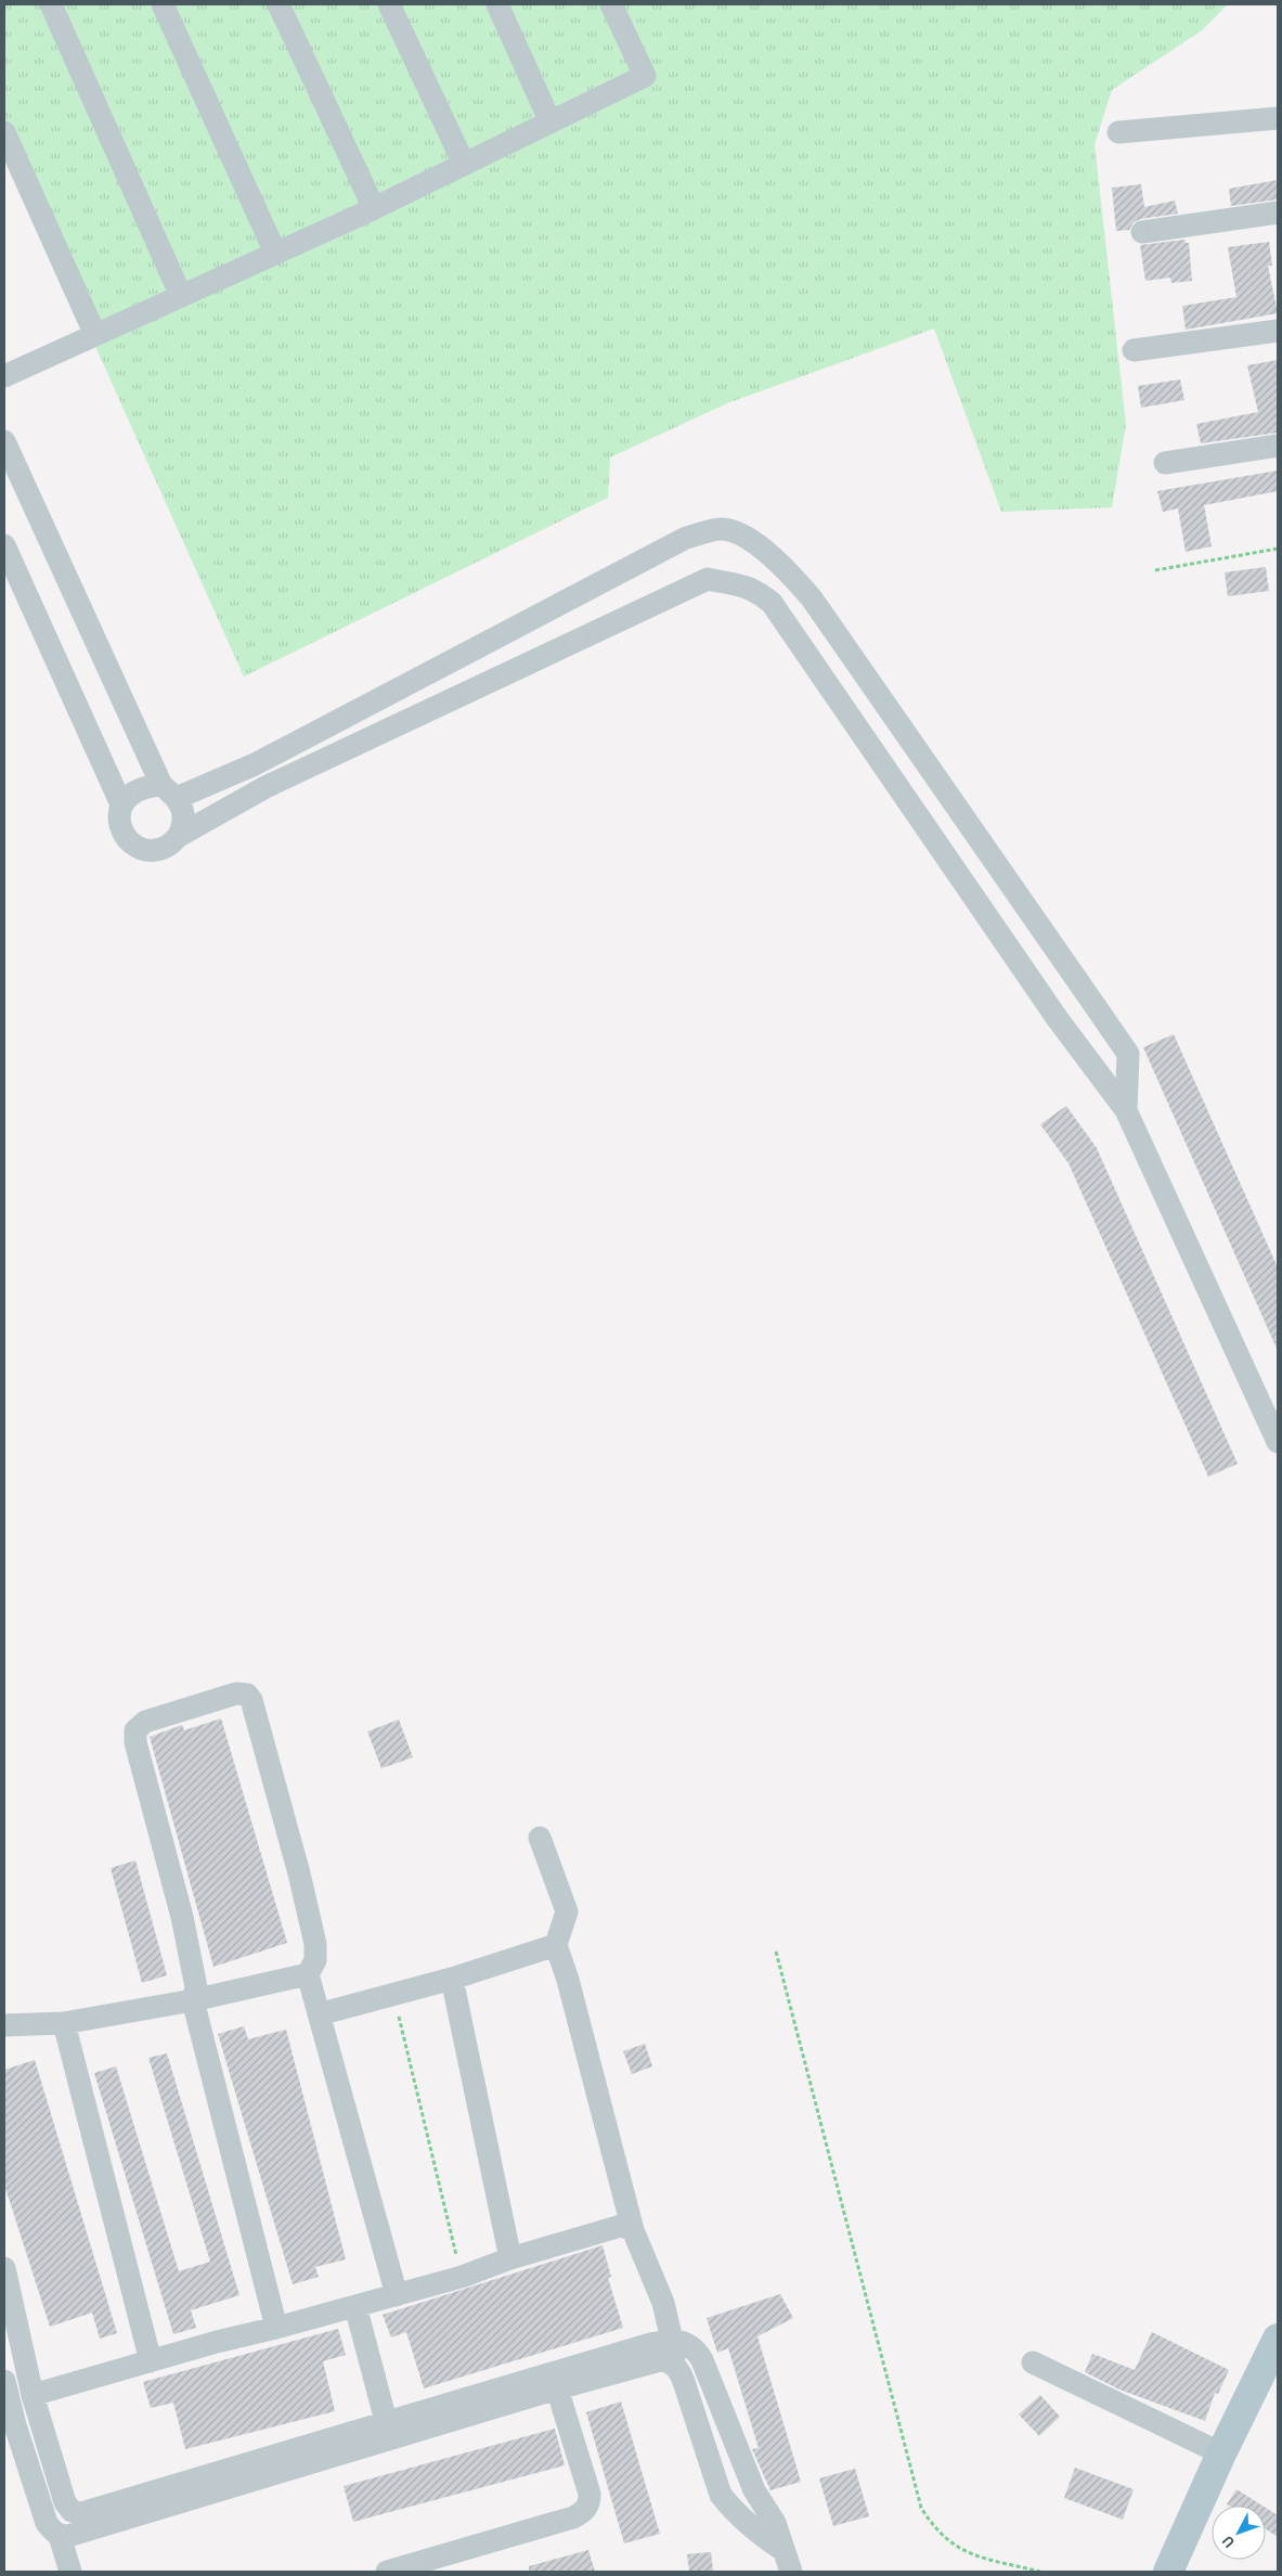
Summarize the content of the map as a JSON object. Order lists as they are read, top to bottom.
{
  "north": "bottom left"
}
